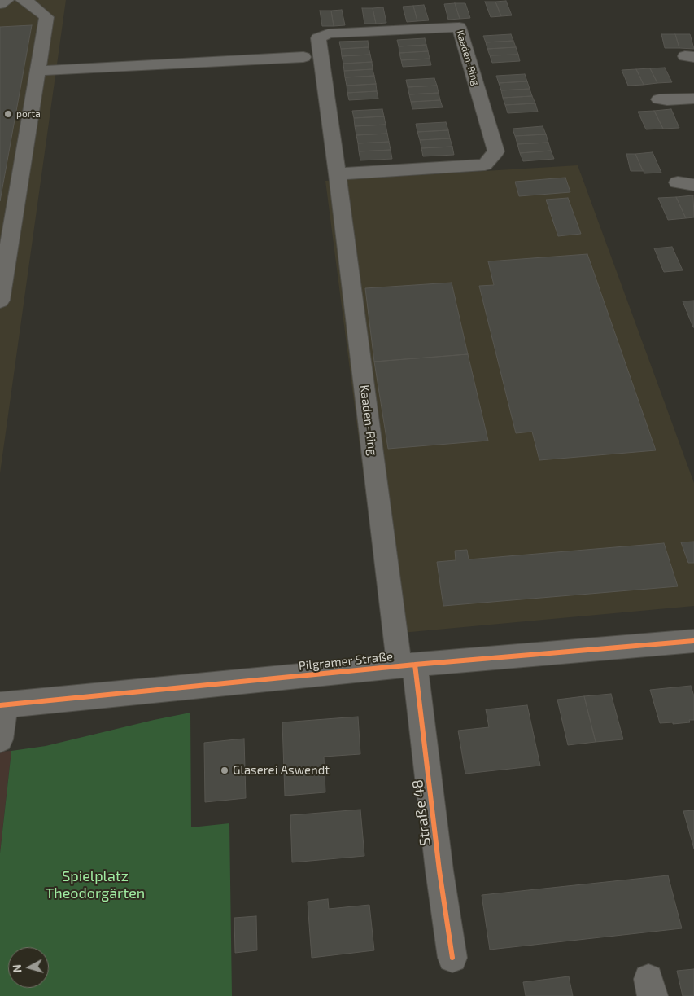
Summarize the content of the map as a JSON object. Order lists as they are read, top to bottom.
{
  "streets": {
    "street": ["Kaaden-Ring", "Pilgramer Straße", "Straße 48"]
  },
  "crossings": [
    ["Kaaden-Ring", "Pilgramer Straße"],
    ["Kaaden-Ring", "Straße 48"],
    ["Pilgramer Straße", "Straße 48"]
  ],
  "parks": ["Spielplatz Theodorgärten"],
  "places": ["porta", "Glaserei Aswendt"],
  "north": "left"
}
